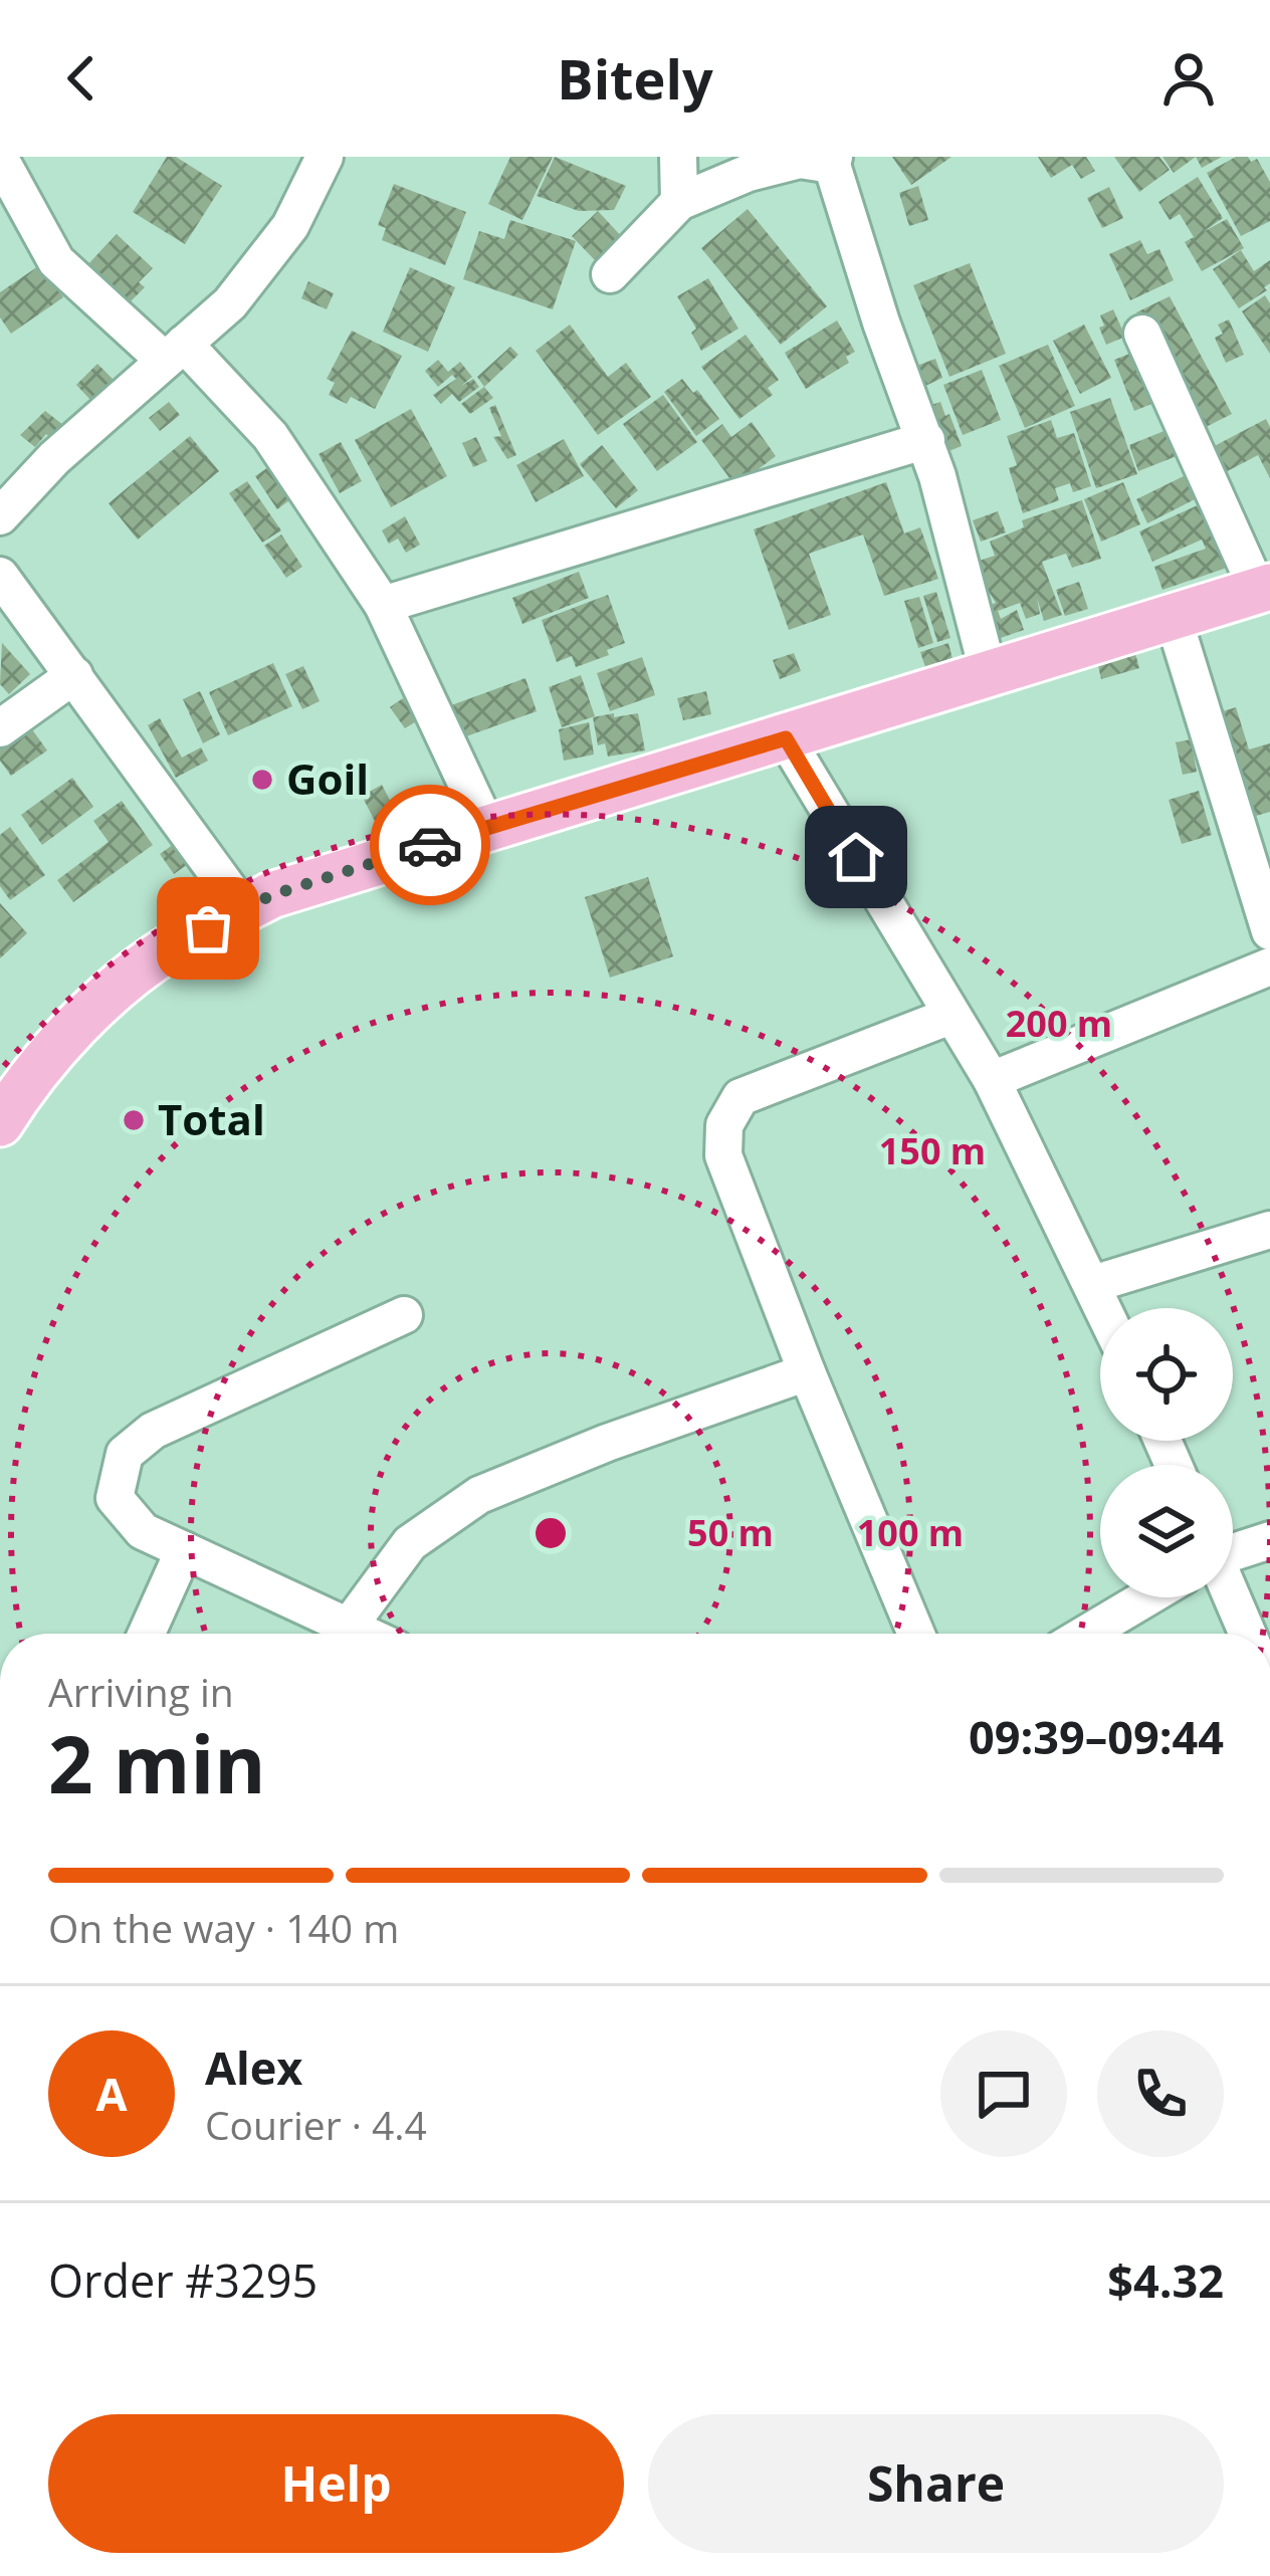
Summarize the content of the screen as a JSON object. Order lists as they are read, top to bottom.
{
  "places": ["Goil", "Total"],
  "page": {
    "header": "Bitely",
    "heading": ["2 min", "Arriving in", "09:39–09:44"],
    "panel": [
      "Alex",
      "Courier · 4.4",
      "Order #3295",
      "$4.32"
    ],
    "bar": "On the way · 140 m",
    "round": "A",
    "buttons": ["Help", "Share"]
  },
  "rings": [
    "200 m",
    "150 m",
    "50 m",
    "100 m"
  ]
}
